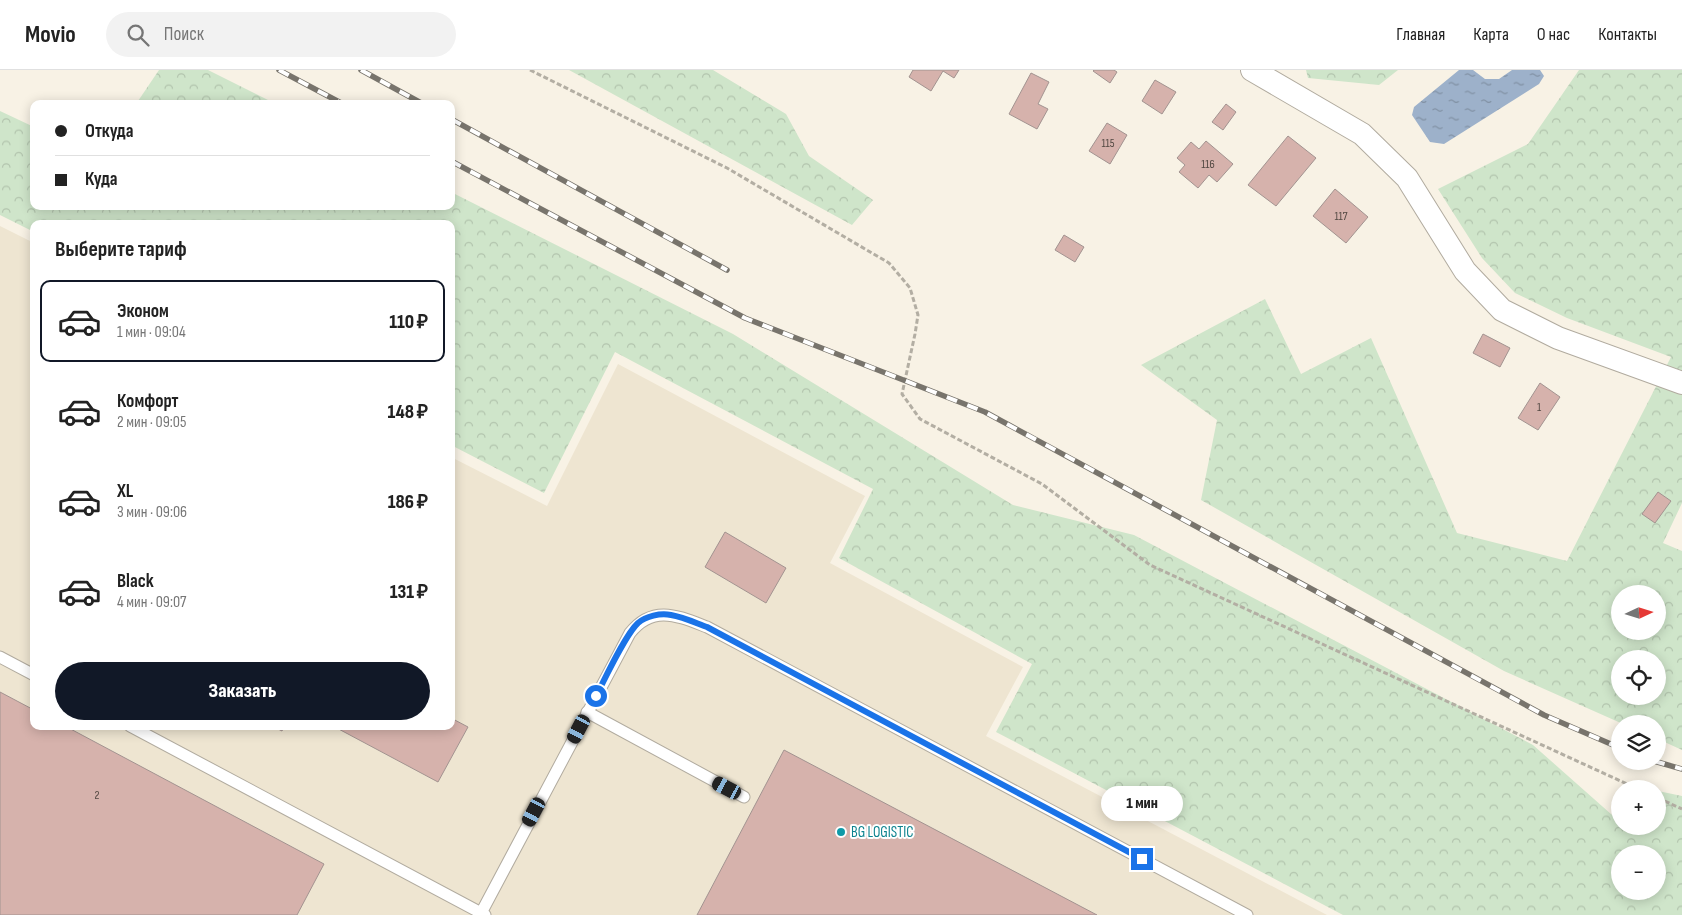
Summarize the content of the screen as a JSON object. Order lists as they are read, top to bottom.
{
  "places": ["BG LOGISTIC"],
  "house_numbers": [
    "115",
    "116",
    "117",
    "1",
    "2"
  ],
  "north": "right",
  "page": {
    "header": "Movio",
    "search": "Поиск",
    "nav": [
      "Главная",
      "Карта",
      "О нас",
      "Контакты"
    ],
    "banner": ["Откуда", "Куда"],
    "heading": "Выберите тариф",
    "list": [
      {
        "name": "Эконом",
        "note": "1 мин · 09:04",
        "value": "110 ₽"
      },
      {
        "name": "Комфорт",
        "note": "2 мин · 09:05",
        "value": "148 ₽"
      },
      {
        "name": "XL",
        "note": "3 мин · 09:06",
        "value": "186 ₽"
      },
      {
        "name": "Black",
        "note": "4 мин · 09:07",
        "value": "131 ₽"
      }
    ],
    "map_buttons": ["+", "−"],
    "buttons": "Заказать",
    "bubble": "1 мин"
  }
}
